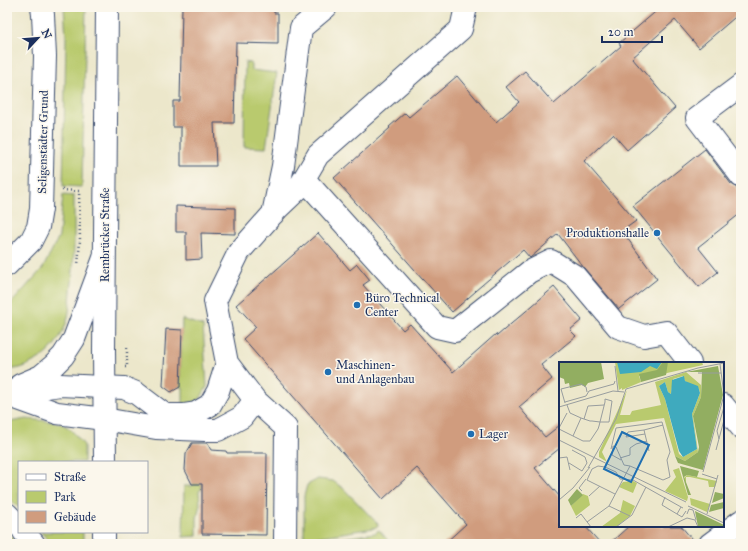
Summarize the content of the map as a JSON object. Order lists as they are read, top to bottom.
{
  "streets": {
    "street": ["Seligenstädter Grund", "Rembrücker Straße"]
  },
  "places": [
    "Produktionshalle",
    "Büro Technical Center",
    "Maschinen- und Anlagenbau",
    "Lager"
  ],
  "legend": ["Straße", "Park", "Gebäude"],
  "scale_bar": "20 m",
  "north": "top right"
}
